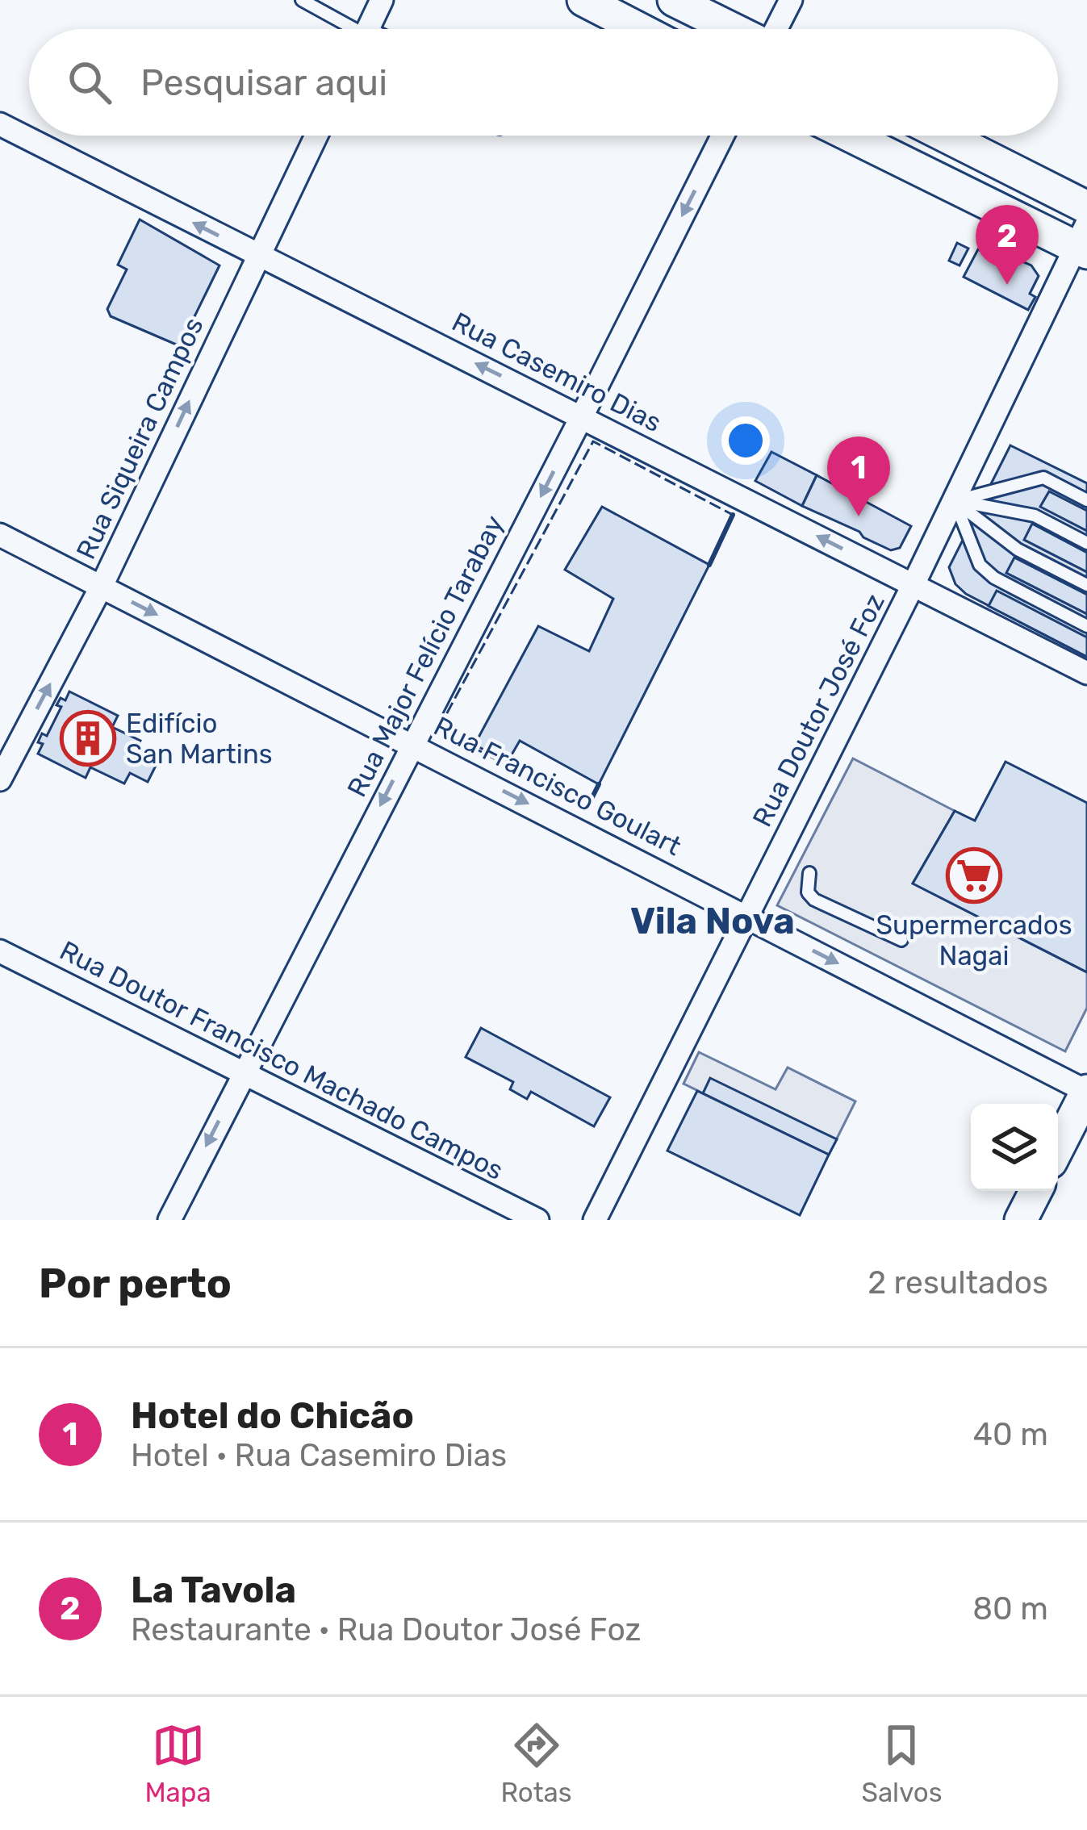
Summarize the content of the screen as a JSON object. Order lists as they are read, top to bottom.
{
  "streets": {
    "street": [
      "Rua Casemiro Dias",
      "Rua Siqueira Campos",
      "Rua Major Felício Tarabay",
      "Rua Doutor José Foz",
      "Rua Francisco Goulart",
      "Rua Doutor Francisco Machado Campos"
    ]
  },
  "crossings": [
    ["Rua Casemiro Dias", "Rua Siqueira Campos"],
    ["Rua Casemiro Dias", "Rua Major Felício Tarabay"],
    ["Rua Casemiro Dias", "Rua Doutor José Foz"],
    ["Rua Siqueira Campos", "Rua Francisco Goulart"],
    ["Rua Major Felício Tarabay", "Rua Francisco Goulart"],
    ["Rua Major Felício Tarabay", "Rua Doutor Francisco Machado Campos"],
    ["Rua Doutor José Foz", "Rua Francisco Goulart"]
  ],
  "one_way": [
    "Rua Casemiro Dias",
    "Rua Siqueira Campos",
    "Rua Major Felício Tarabay",
    "Rua Francisco Goulart"
  ],
  "districts": ["Vila Nova"],
  "places": {
    "building": ["Edifício San Martins"],
    "supermarket": ["Supermercados Nagai"]
  },
  "page": {
    "search": "Pesquisar aqui",
    "pins": ["2", "1"],
    "heading": ["Por perto", "2 resultados"],
    "list": [
      {
        "mark": "1",
        "name": "Hotel do Chicão",
        "note": "Hotel · Rua Casemiro Dias",
        "value": "40 m"
      },
      {
        "mark": "2",
        "name": "La Tavola",
        "note": "Restaurante · Rua Doutor José Foz",
        "value": "80 m"
      }
    ],
    "nav": ["Mapa", "Rotas", "Salvos"]
  }
}
